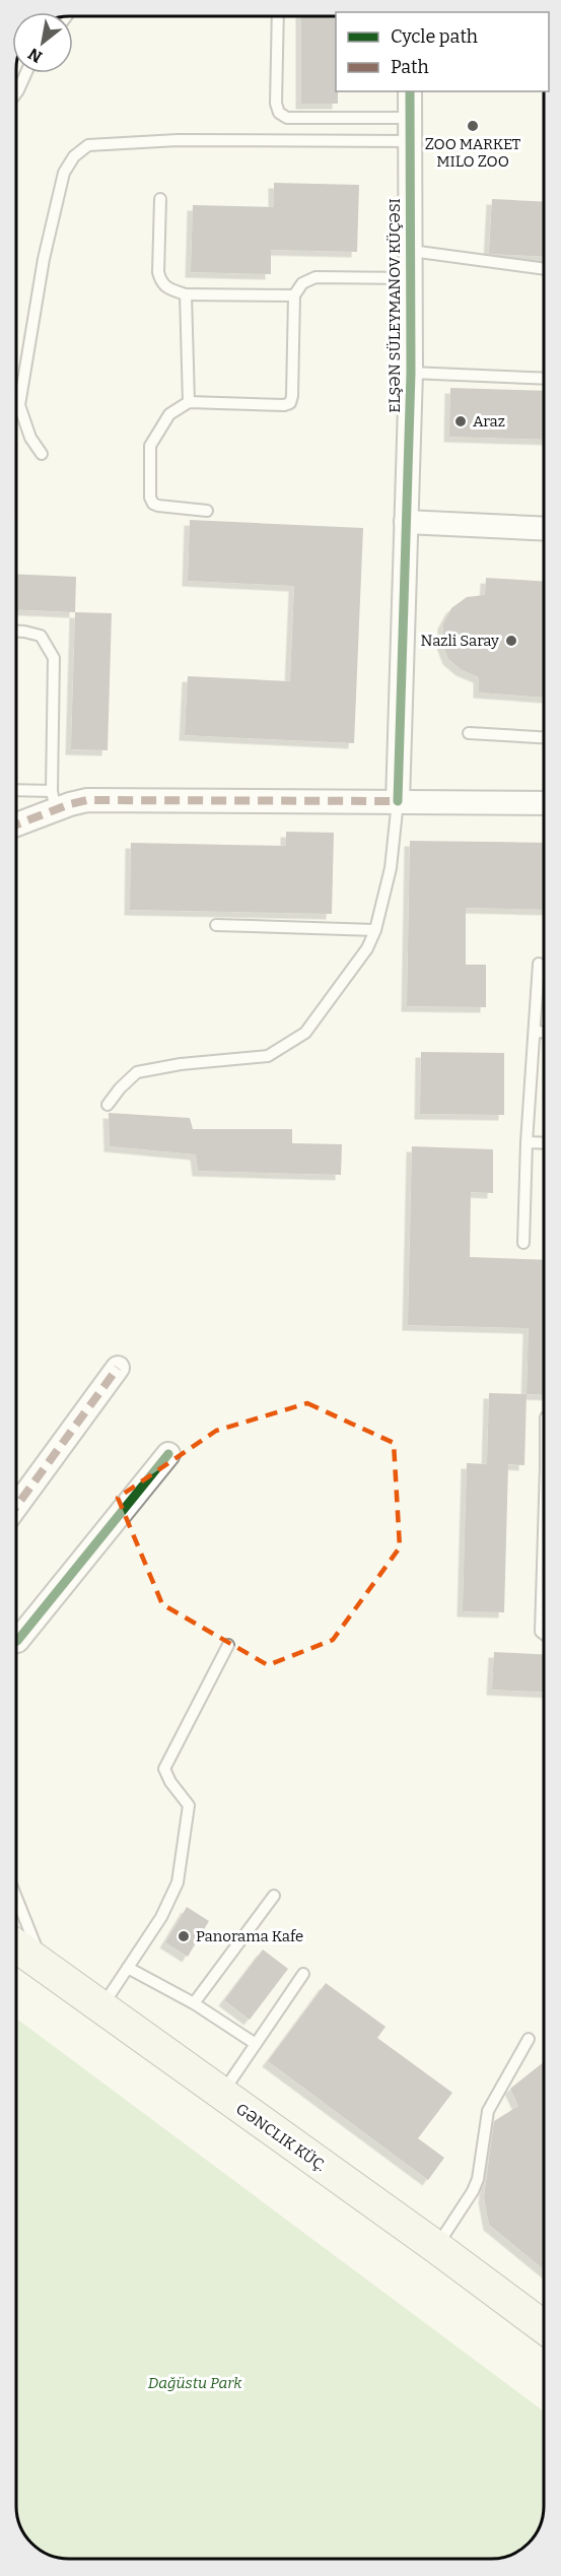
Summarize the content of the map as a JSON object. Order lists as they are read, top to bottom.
{
  "streets": {
    "main road": ["GƏNCLIK KÜÇ."],
    "street": ["ELŞƏN SÜLEYMANOV KÜÇƏSI"]
  },
  "parks": ["Dağüstu Park"],
  "places": [
    "ZOO MARKET MILO ZOO",
    "Araz",
    "Nazli Saray",
    "Panorama Kafe"
  ],
  "legend": ["Cycle path", "Path"],
  "north": "bottom left"
}
